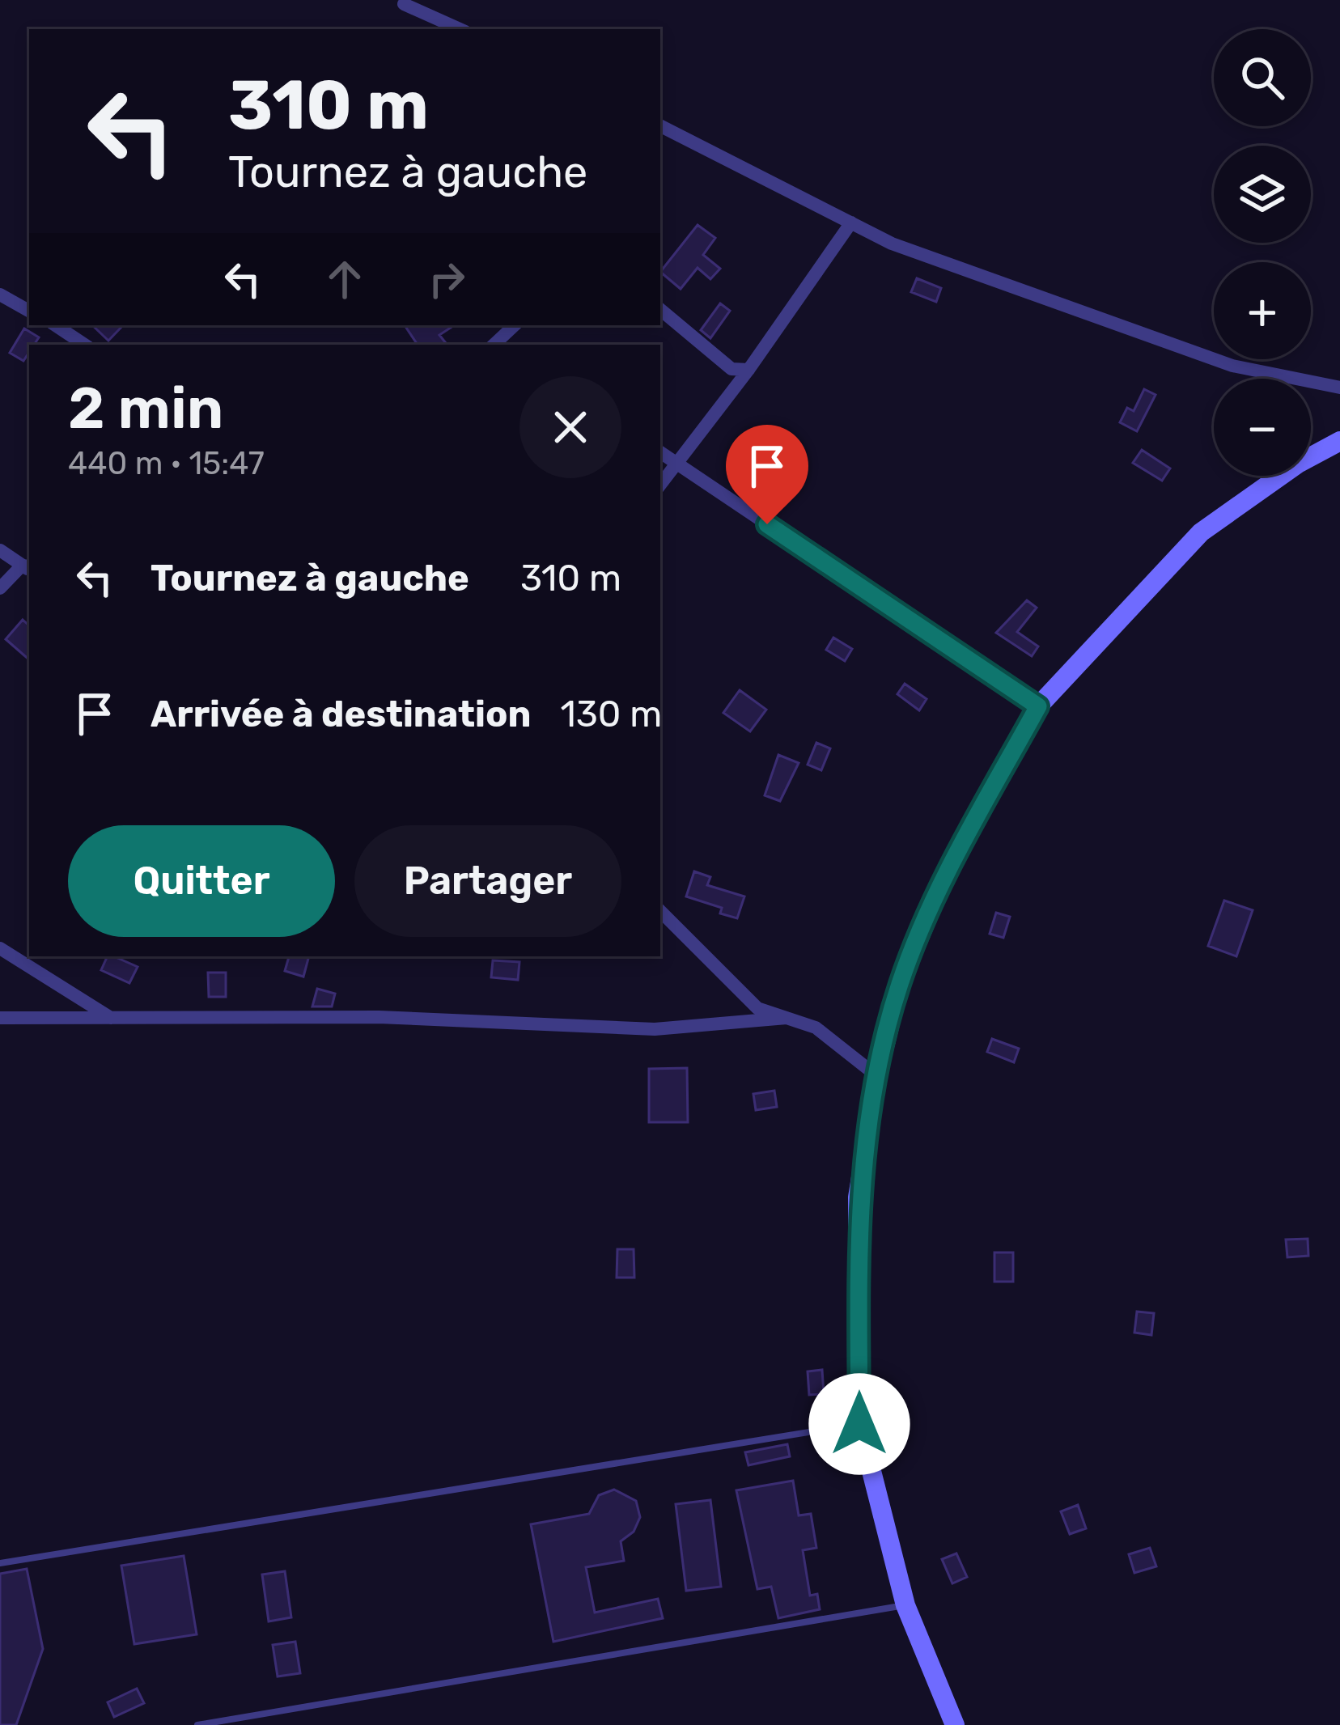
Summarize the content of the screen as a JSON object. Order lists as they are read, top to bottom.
{
  "page": {
    "map_buttons": ["+", "−"],
    "turn": ["310 m", "Tournez à gauche"],
    "heading": ["2 min", "440 m · 15:47"],
    "list": [
      {
        "name": "Tournez à gauche",
        "value": "310 m"
      },
      {
        "name": "Arrivée à destination",
        "value": "130 m"
      }
    ],
    "buttons": ["Quitter", "Partager"]
  }
}
